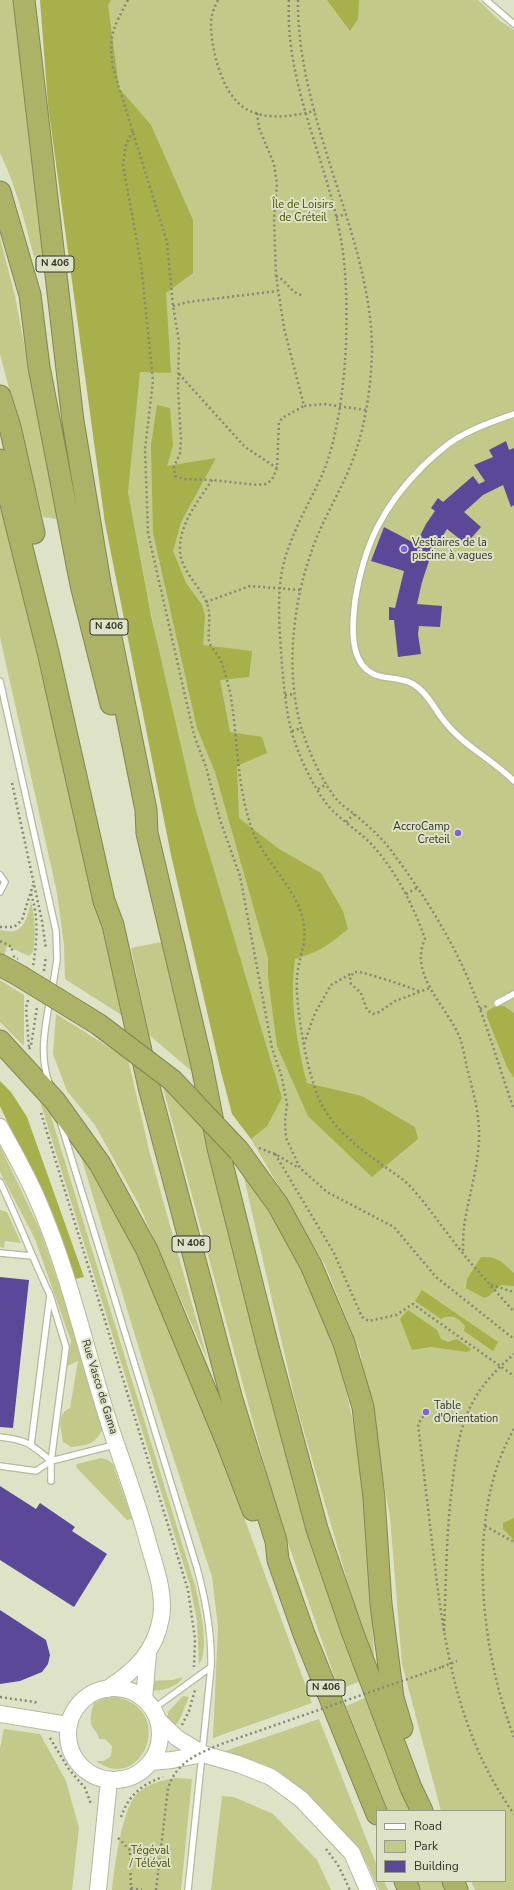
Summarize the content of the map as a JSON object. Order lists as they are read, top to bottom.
{
  "streets": {
    "highway": ["N 406"],
    "street": ["Rue Vasco de Gama"]
  },
  "parks": ["Île de Loisirs de Créteil", "Tégéval / Téléval"],
  "places": ["Vestiaires de la piscine à vagues", "AccroCamp Creteil", "Table d'Orientation"],
  "legend": ["Road", "Park", "Building"]
}
